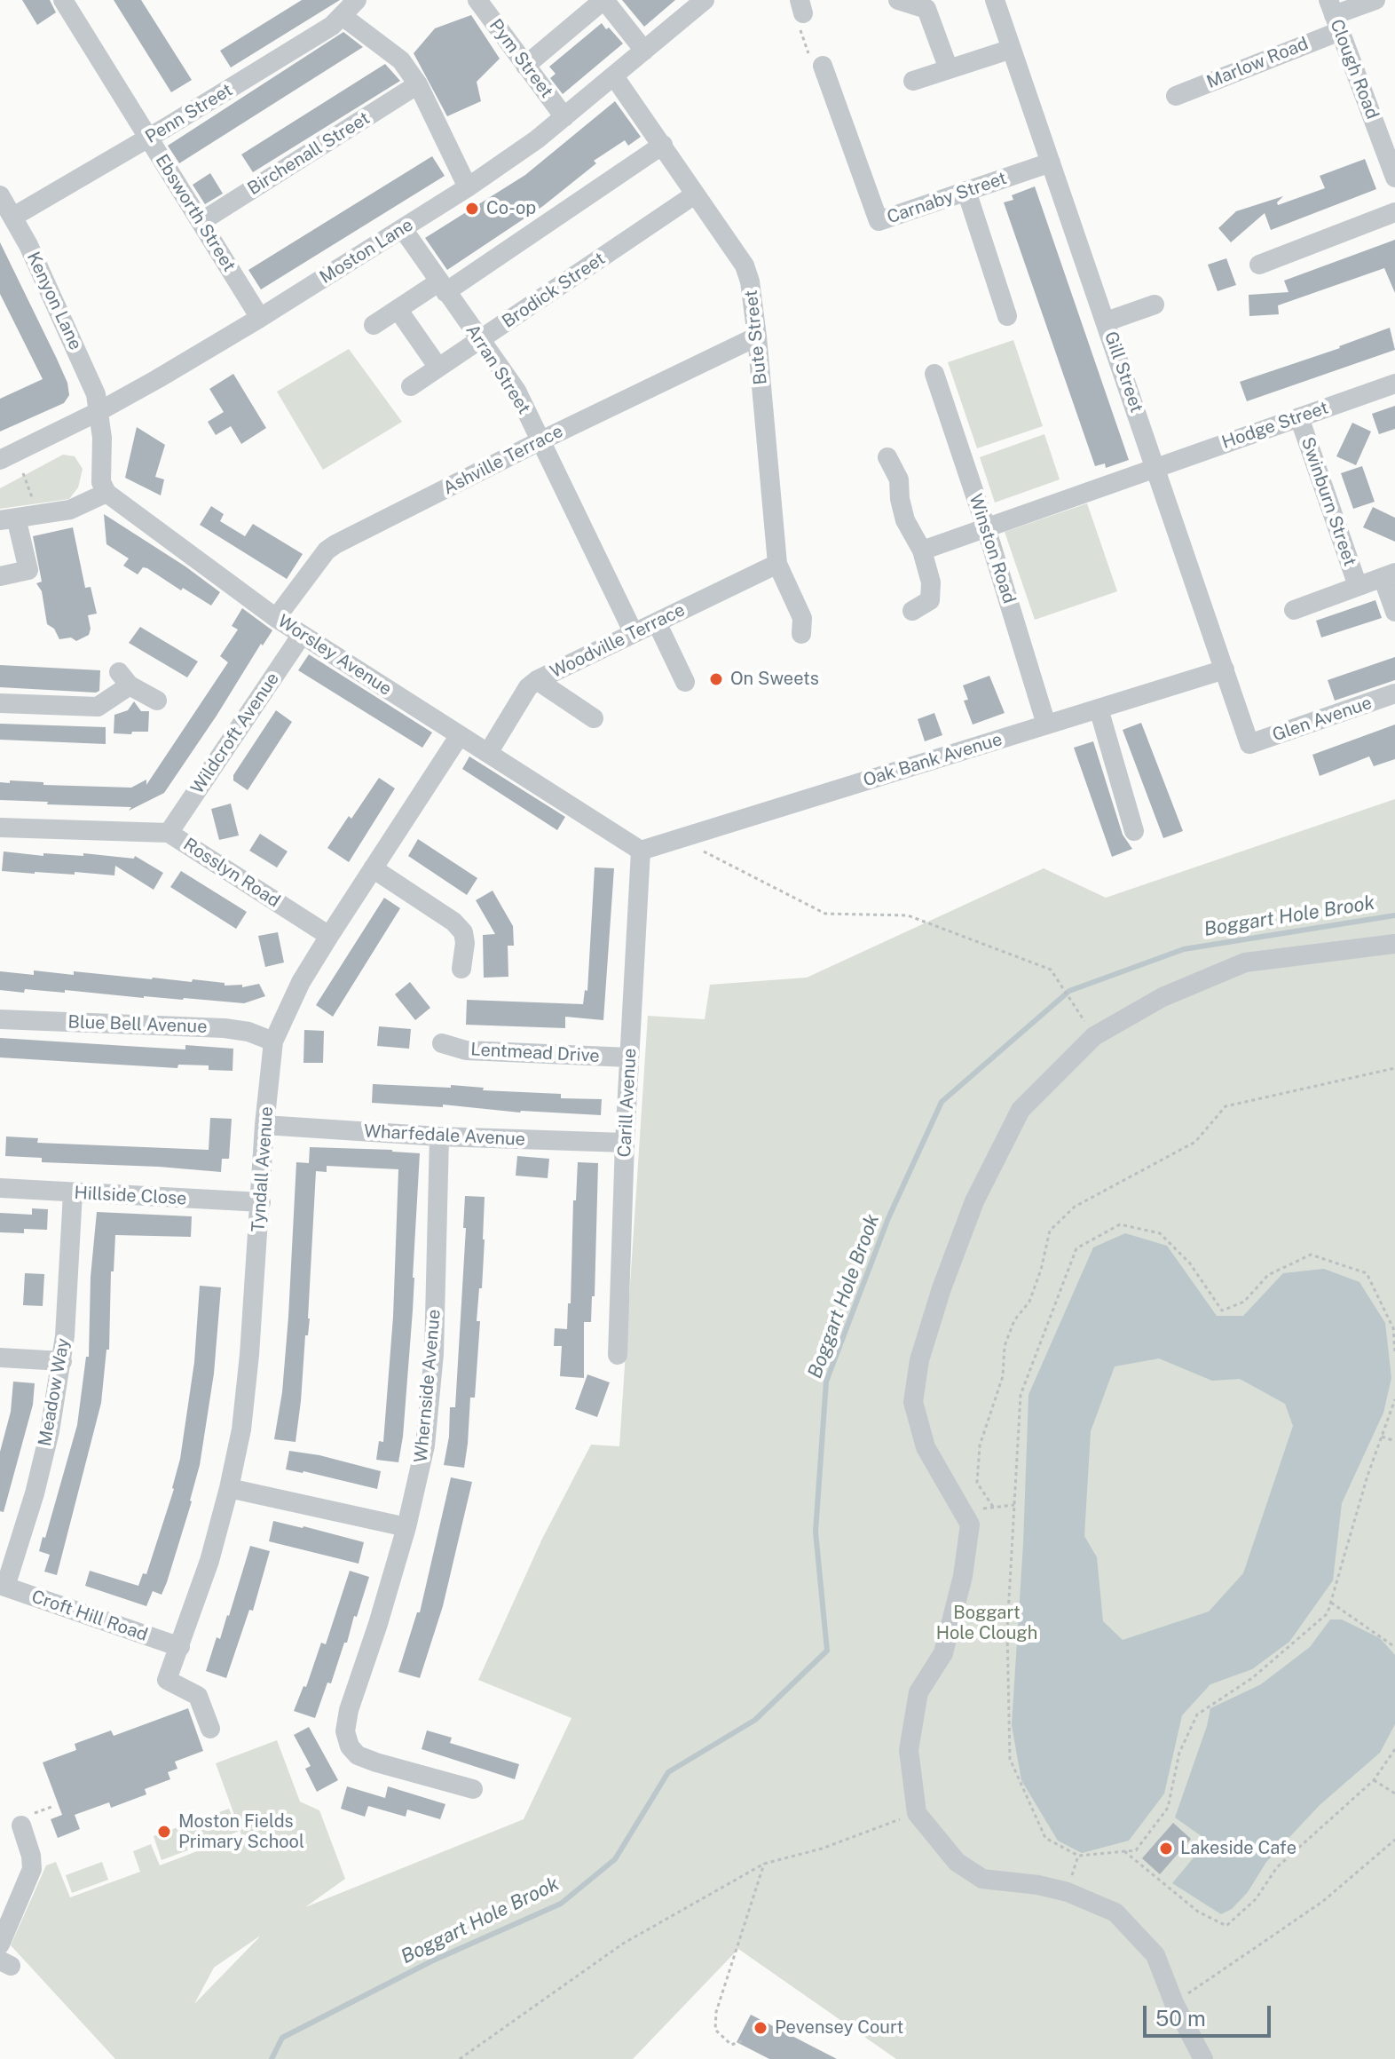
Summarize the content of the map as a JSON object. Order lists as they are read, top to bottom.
{
  "streets": {
    "street": [
      "Pym Street",
      "Marlow Road",
      "Clough Road",
      "Penn Street",
      "Birchenall Street",
      "Carnaby Street",
      "Ebsworth Street",
      "Moston Lane",
      "Brodick Street",
      "Kenyon Lane",
      "Bute Street",
      "Arran Street",
      "Gill Street",
      "Hodge Street",
      "Ashville Terrace",
      "Swinburn Street",
      "Winston Road",
      "Woodville Terrace",
      "Worsley Avenue",
      "Glen Avenue",
      "Wildcroft Avenue",
      "Oak Bank Avenue",
      "Rosslyn Road",
      "Blue Bell Avenue",
      "Lentmead Drive",
      "Carill Avenue",
      "Wharfedale Avenue",
      "Tyndall Avenue",
      "Hillside Close",
      "Whernside Avenue",
      "Meadow Way",
      "Croft Hill Road"
    ]
  },
  "crossings": [
    ["Pym Street", "Moston Lane"],
    ["Marlow Road", "Clough Road"],
    ["Penn Street", "Ebsworth Street"],
    ["Penn Street", "Kenyon Lane"],
    ["Birchenall Street", "Ebsworth Street"],
    ["Carnaby Street", "Gill Street"],
    ["Ebsworth Street", "Moston Lane"],
    ["Moston Lane", "Kenyon Lane"],
    ["Moston Lane", "Bute Street"],
    ["Moston Lane", "Arran Street"],
    ["Brodick Street", "Bute Street"],
    ["Brodick Street", "Arran Street"],
    ["Bute Street", "Ashville Terrace"],
    ["Bute Street", "Woodville Terrace"],
    ["Arran Street", "Ashville Terrace"],
    ["Arran Street", "Woodville Terrace"],
    ["Gill Street", "Hodge Street"],
    ["Gill Street", "Glen Avenue"],
    ["Gill Street", "Oak Bank Avenue"],
    ["Hodge Street", "Swinburn Street"],
    ["Hodge Street", "Winston Road"],
    ["Ashville Terrace", "Worsley Avenue"],
    ["Winston Road", "Oak Bank Avenue"],
    ["Woodville Terrace", "Worsley Avenue"],
    ["Worsley Avenue", "Wildcroft Avenue"],
    ["Worsley Avenue", "Oak Bank Avenue"],
    ["Worsley Avenue", "Carill Avenue"],
    ["Worsley Avenue", "Tyndall Avenue"],
    ["Wildcroft Avenue", "Rosslyn Road"],
    ["Oak Bank Avenue", "Carill Avenue"],
    ["Rosslyn Road", "Tyndall Avenue"],
    ["Blue Bell Avenue", "Tyndall Avenue"],
    ["Lentmead Drive", "Carill Avenue"],
    ["Carill Avenue", "Wharfedale Avenue"],
    ["Wharfedale Avenue", "Tyndall Avenue"],
    ["Wharfedale Avenue", "Whernside Avenue"],
    ["Tyndall Avenue", "Hillside Close"],
    ["Tyndall Avenue", "Croft Hill Road"],
    ["Hillside Close", "Meadow Way"],
    ["Meadow Way", "Croft Hill Road"]
  ],
  "water": ["Boggart Hole Brook"],
  "parks": ["Boggart Hole Clough"],
  "places": [
    "Co-op",
    "On Sweets",
    "Moston Fields Primary School",
    "Lakeside Cafe",
    "Pevensey Court"
  ],
  "scale_bar": "50 m"
}
